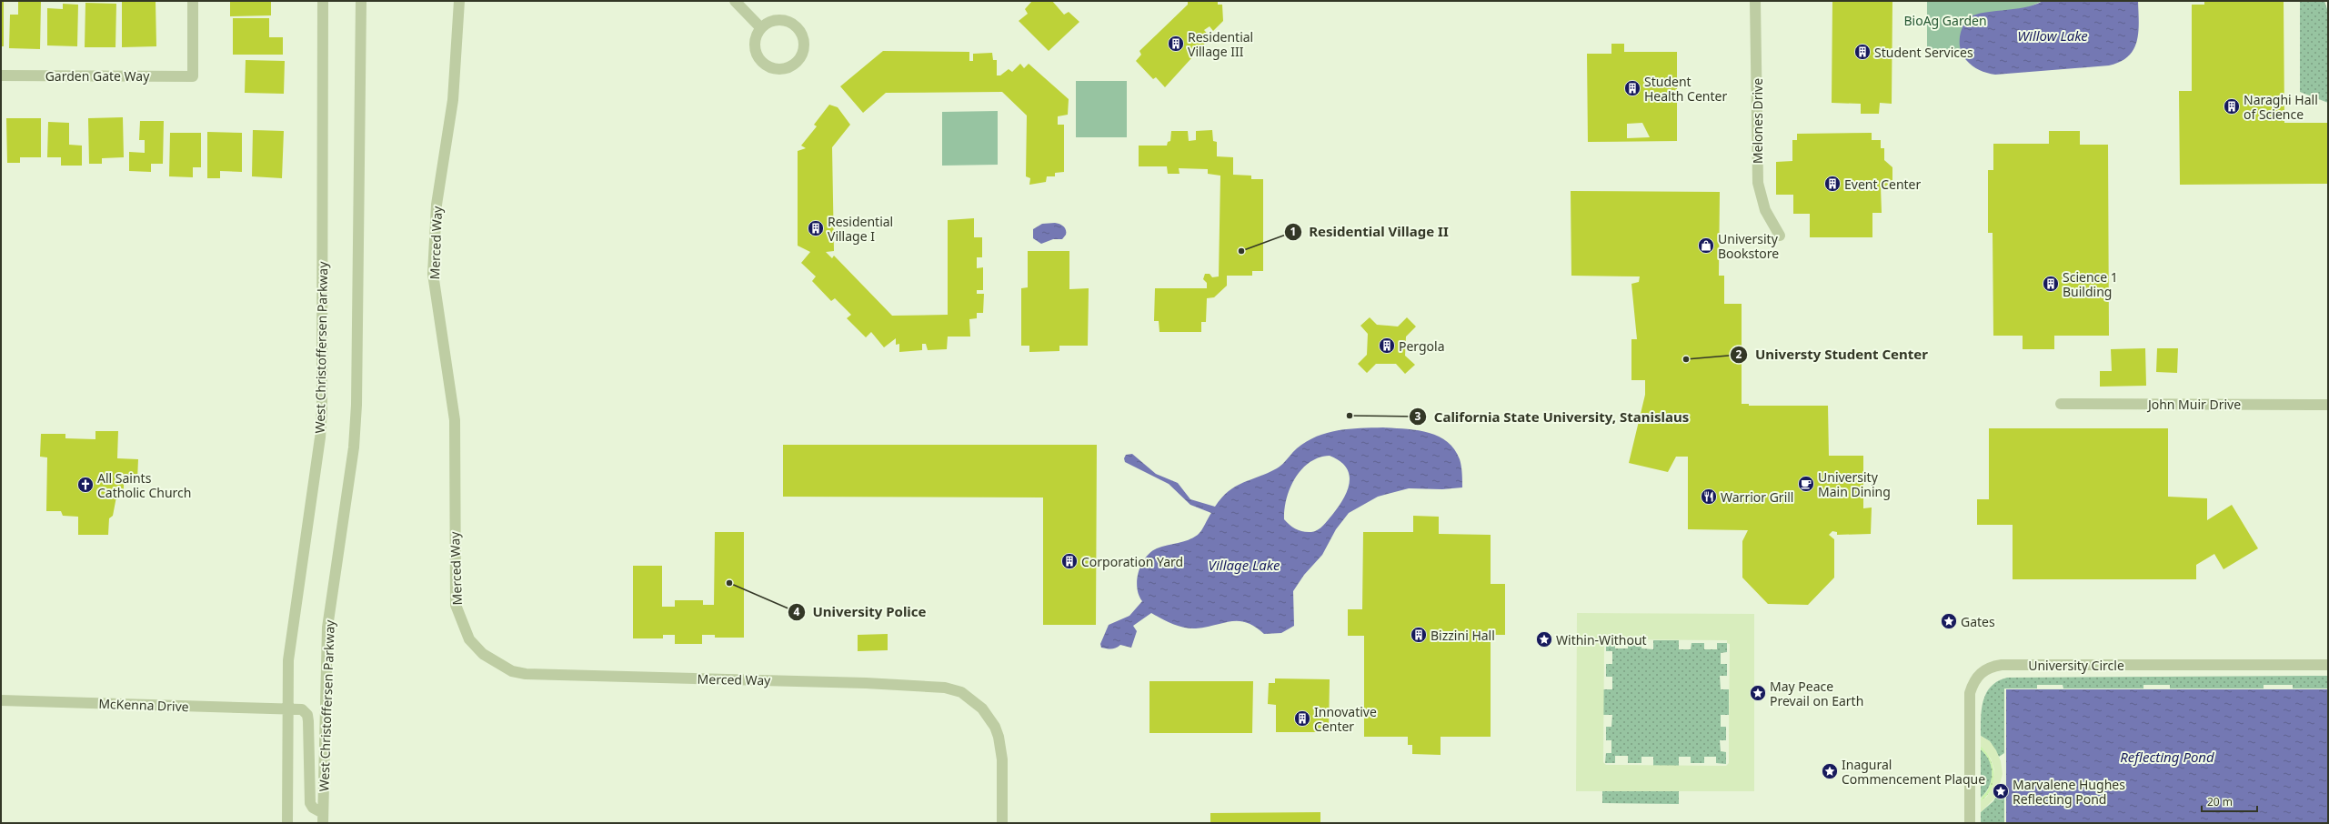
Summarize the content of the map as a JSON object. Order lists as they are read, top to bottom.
{
  "streets": {
    "street": [
      "Garden Gate Way",
      "Melones Drive",
      "Merced Way",
      "West Christoffersen Parkway",
      "John Muir Drive",
      "University Circle",
      "McKenna Drive"
    ]
  },
  "crossings": [
    ["West Christoffersen Parkway", "McKenna Drive"]
  ],
  "water": ["Willow Lake", "Village Lake", "Reflecting Pond"],
  "parks": ["BioAg Garden"],
  "places": {
    "building": [
      "Residential Village III",
      "Student Services",
      "Student Health Center",
      "Naraghi Hall of Science",
      "Event Center",
      "Residential Village I",
      "Science 1 Building",
      "Pergola",
      "Corporation Yard",
      "Bizzini Hall",
      "Innovative Center"
    ],
    "shop": ["University Bookstore"],
    "other": [
      "Residential Village II",
      "Universty Student Center",
      "California State University, Stanislaus",
      "University Police"
    ],
    "cafe": ["University Main Dining"],
    "church": ["All Saints Catholic Church"],
    "restaurant": ["Warrior Grill"],
    "place": [
      "Gates",
      "Within-Without",
      "May Peace Prevail on Earth",
      "Inagural Commencement Plaque",
      "Marvalene Hughes Reflecting Pond"
    ]
  },
  "scale_bar": "20 m"
}
